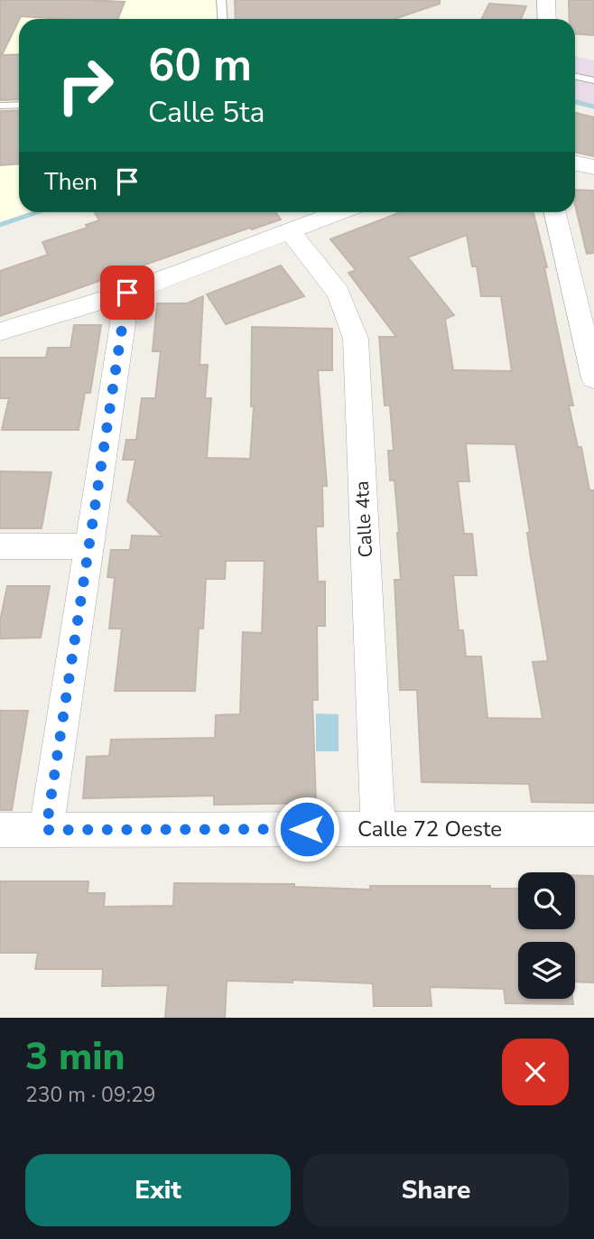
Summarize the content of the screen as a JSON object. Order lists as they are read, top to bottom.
{
  "streets": {
    "street": ["Calle 4ta", "Calle 72 Oeste"]
  },
  "crossings": [
    ["Calle 4ta", "Calle 72 Oeste"]
  ],
  "page": {
    "turn": ["60 m", "Calle 5ta"],
    "then": "Then",
    "heading": ["3 min", "230 m · 09:29"],
    "buttons": ["Exit", "Share"]
  }
}
